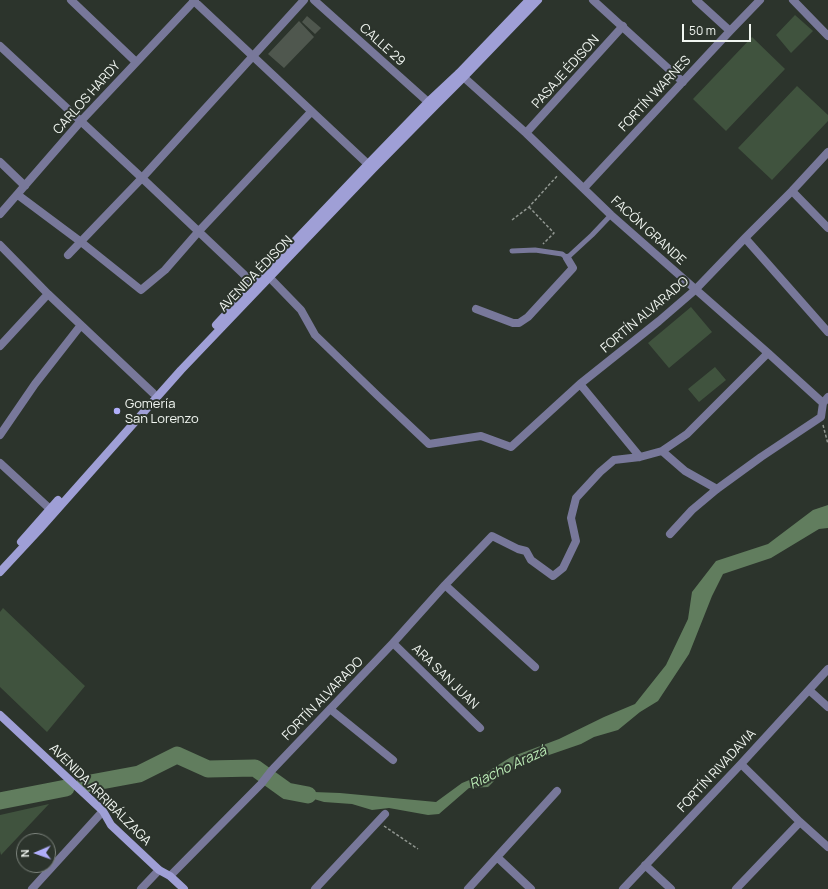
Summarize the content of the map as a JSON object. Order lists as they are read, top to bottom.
{
  "streets": {
    "main road": ["AVENIDA ÉDISON", "AVENIDA ARRIBÁLZAGA"],
    "street": [
      "CALLE 29",
      "PASAJE ÉDISON",
      "FORTÍN WARNES",
      "CARLOS HARDY",
      "FACÓN GRANDE",
      "FORTÍN ALVARADO",
      "ARA SAN JUAN",
      "FORTÍN RIVADAVIA"
    ]
  },
  "crossings": [
    ["CALLE 29", "AVENIDA ÉDISON"],
    ["PASAJE ÉDISON", "FACÓN GRANDE"],
    ["FORTÍN WARNES", "FACÓN GRANDE"],
    ["FACÓN GRANDE", "AVENIDA ÉDISON"],
    ["FACÓN GRANDE", "FORTÍN ALVARADO"],
    ["AVENIDA ÉDISON", "FORTÍN ALVARADO"],
    ["FORTÍN ALVARADO", "ARA SAN JUAN"],
    ["FORTÍN ALVARADO", "AVENIDA ARRIBÁLZAGA"]
  ],
  "water": ["Riacho Arazá"],
  "places": ["Gomería San Lorenzo"],
  "scale_bar": "50 m",
  "north": "left"
}
